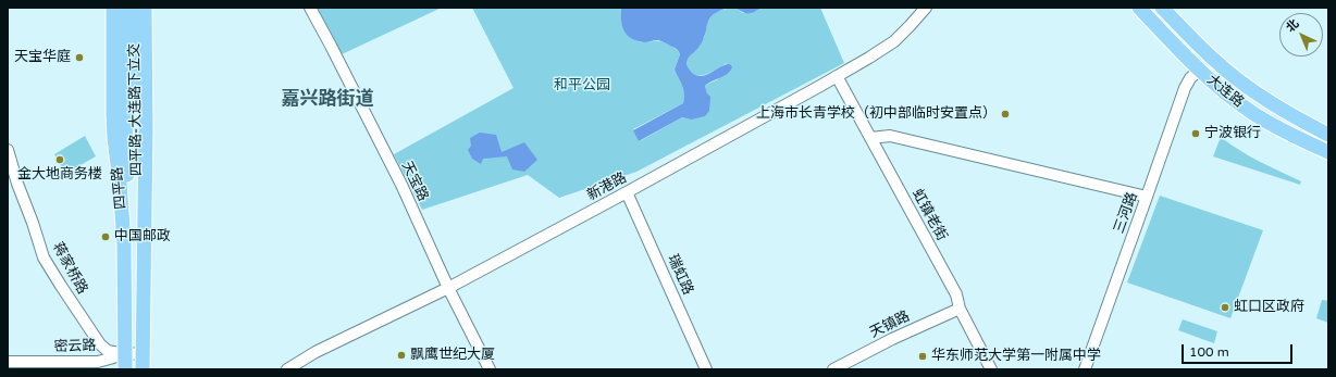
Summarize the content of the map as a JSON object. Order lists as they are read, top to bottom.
{
  "streets": {
    "main road": ["大连路", "四平路-大连路下立交", "四平路"],
    "street": [
      "天宝路",
      "新港路",
      "三河路",
      "虹镇老街",
      "蒋家桥路",
      "瑞虹路",
      "天镇路",
      "密云路"
    ]
  },
  "crossings": [
    ["大连路", "三河路"],
    ["四平路-大连路下立交", "四平路"],
    ["天宝路", "新港路"],
    ["新港路", "虹镇老街"],
    ["新港路", "瑞虹路"],
    ["四平路", "蒋家桥路"],
    ["四平路", "密云路"],
    ["虹镇老街", "天镇路"],
    ["蒋家桥路", "密云路"]
  ],
  "districts": ["嘉兴路街道"],
  "parks": ["和平公园"],
  "places": [
    "天宝华庭",
    "上海市长青学校（初中部临时安置点）",
    "宁波银行",
    "金大地商务楼",
    "中国邮政",
    "虹口区政府",
    "飘鹰世纪大厦",
    "华东师范大学第一附属中学"
  ],
  "scale_bar": "100 m",
  "north": "top left"
}
